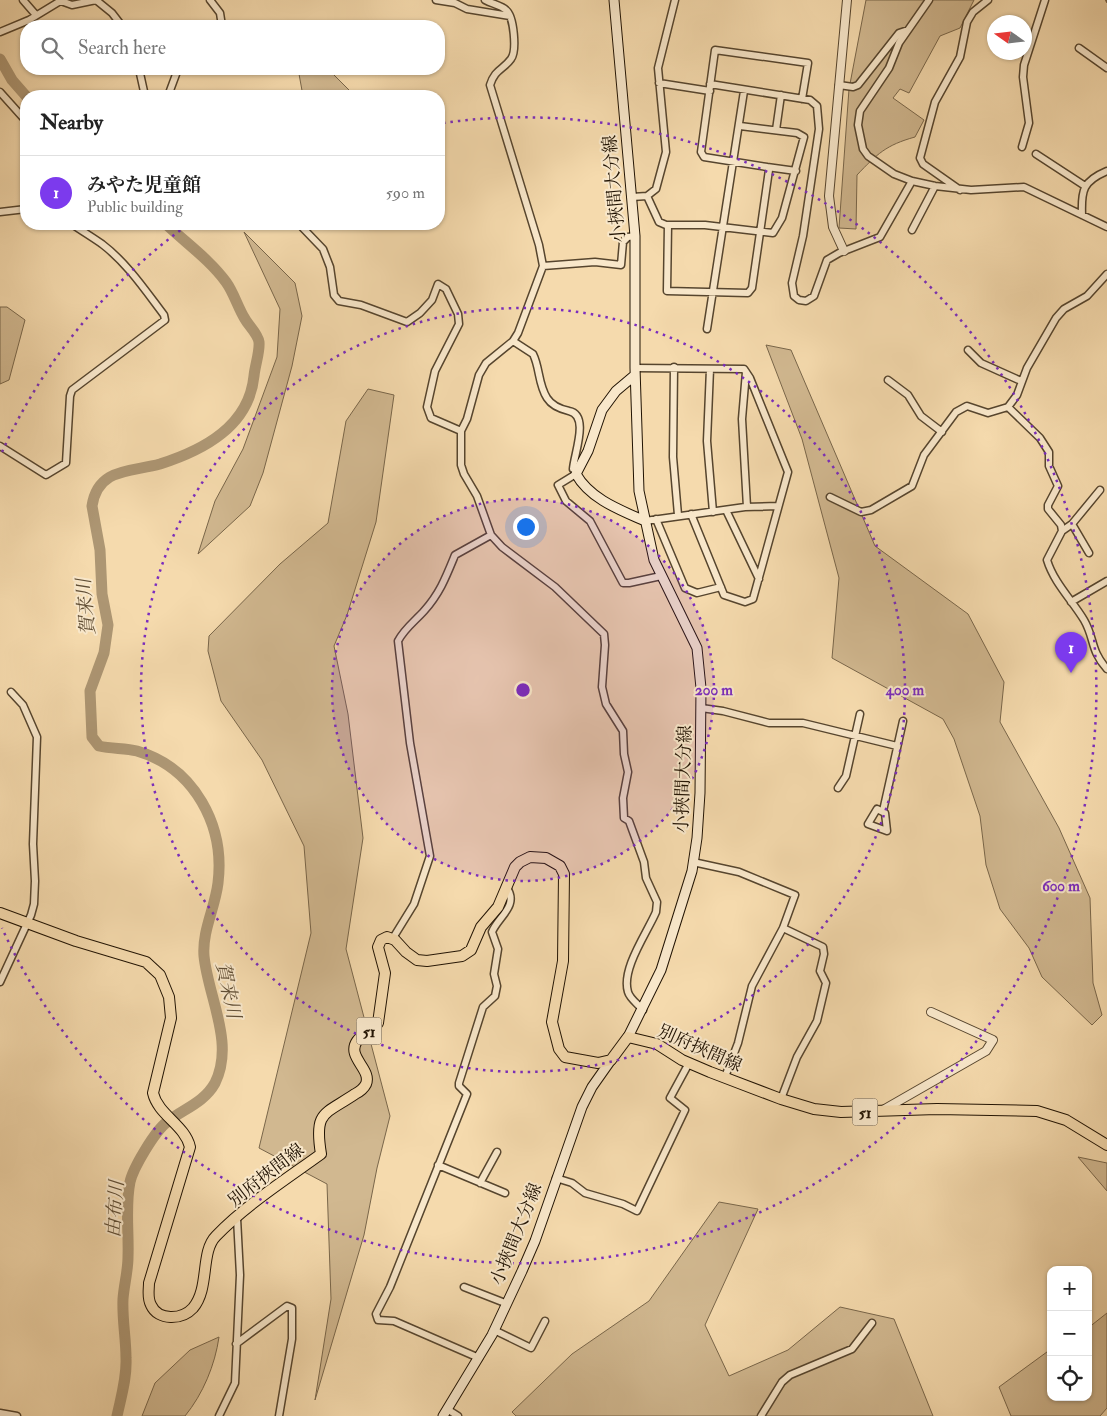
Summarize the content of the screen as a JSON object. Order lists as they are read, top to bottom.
{
  "streets": {
    "main road": ["小挾間大分線", "51", "別府挾間線"]
  },
  "crossings": [
    ["小挾間大分線", "別府挾間線"]
  ],
  "water": ["賀来川", "由布川"],
  "north": "left",
  "page": {
    "search": "Search here",
    "heading": "Nearby",
    "list": [
      {
        "mark": "1",
        "name": "みやた児童館",
        "note": "Public building",
        "value": "590 m"
      }
    ],
    "pins": "1",
    "map_buttons": ["+", "−"]
  },
  "rings": ["200 m", "400 m", "600 m"]
}
